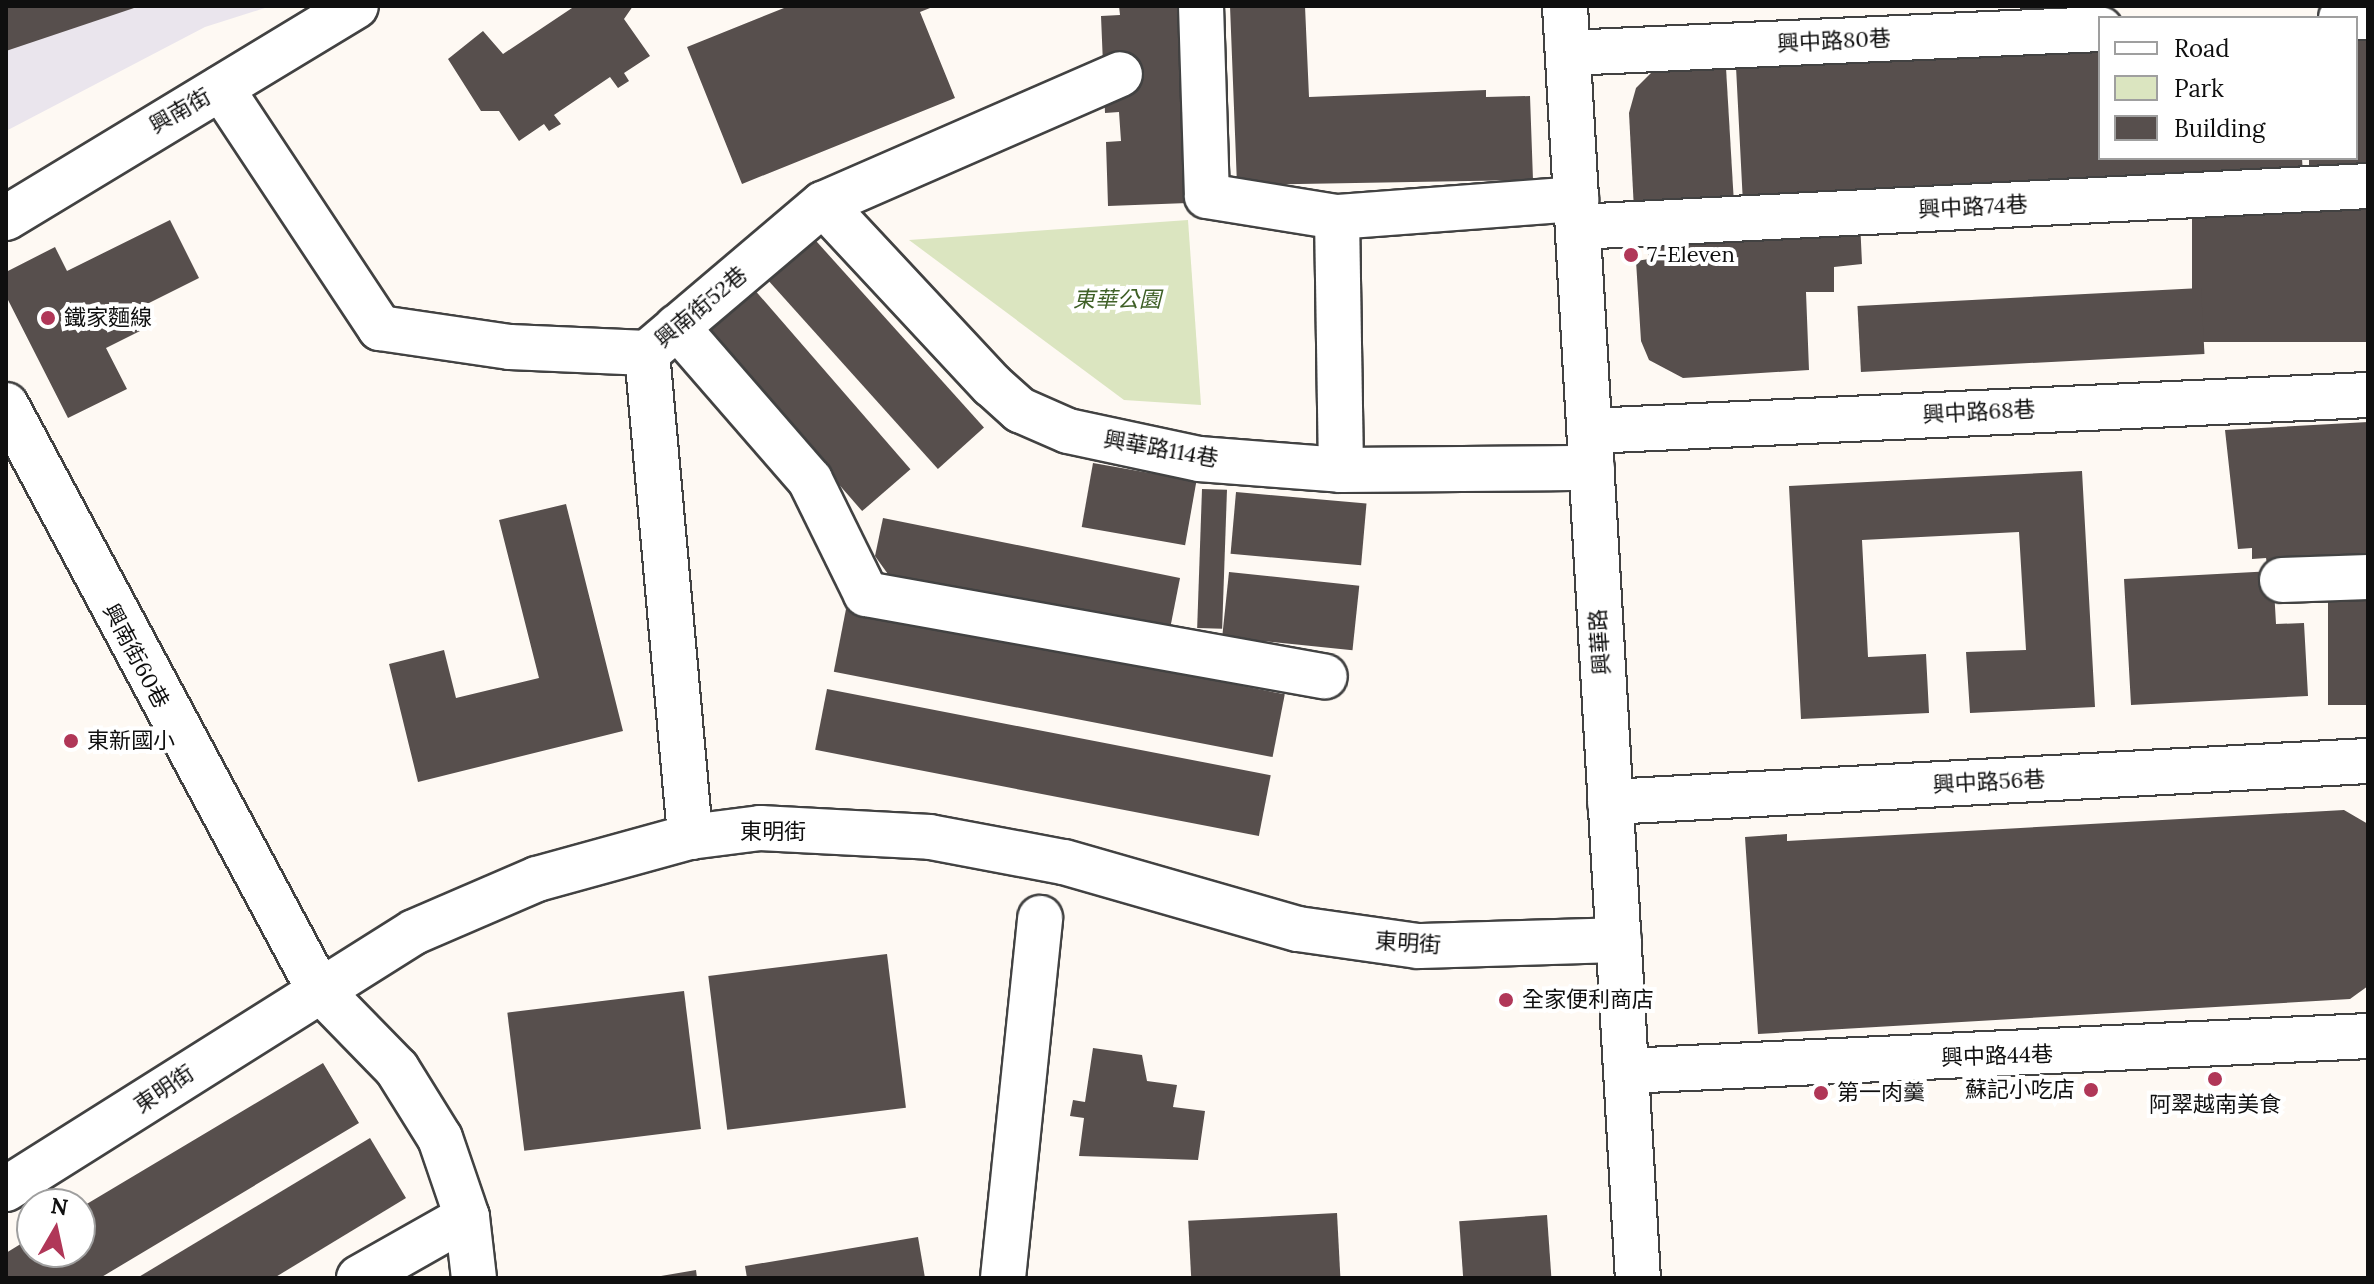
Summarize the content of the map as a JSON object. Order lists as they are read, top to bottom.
{
  "streets": {
    "street": [
      "興中路80巷",
      "興南街",
      "興中路74巷",
      "興南街52巷",
      "興中路68巷",
      "興華路114巷",
      "興華路",
      "興南街60巷",
      "興中路56巷",
      "東明街",
      "興中路44巷"
    ]
  },
  "crossings": [
    ["興中路80巷", "興華路"],
    ["興南街", "興南街52巷"],
    ["興中路74巷", "興華路"],
    ["興南街52巷", "興華路114巷"],
    ["興中路68巷", "興華路114巷"],
    ["興中路68巷", "興華路"],
    ["興華路114巷", "興華路"],
    ["興華路", "興中路56巷"],
    ["興華路", "東明街"],
    ["興華路", "興中路44巷"],
    ["興南街60巷", "東明街"]
  ],
  "parks": ["東華公園"],
  "places": [
    "7-Eleven",
    "鐵家麵線",
    "東新國小",
    "全家便利商店",
    "阿翠越南美食",
    "蘇記小吃店",
    "第一肉羹"
  ],
  "legend": ["Road", "Park", "Building"],
  "north": "top"
}
